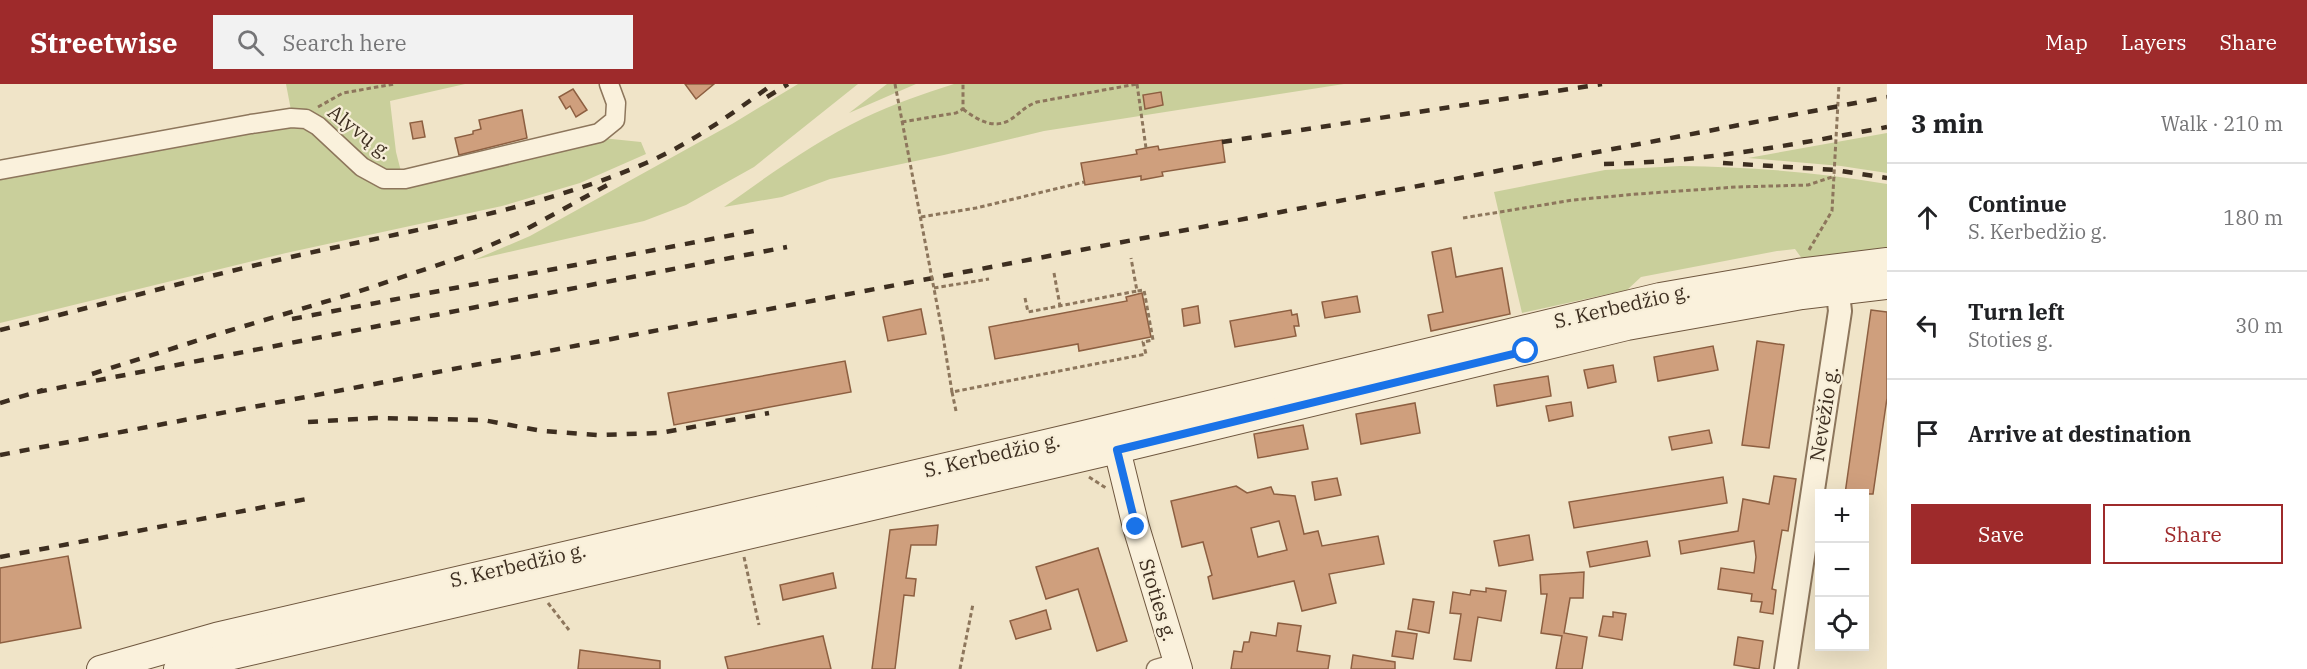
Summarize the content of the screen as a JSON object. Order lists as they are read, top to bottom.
{
  "streets": {
    "main road": ["S. Kerbedžio g.", "Stoties g."],
    "street": ["Alyvų g.", "Nevėžio g."]
  },
  "crossings": [
    ["S. Kerbedžio g.", "Nevėžio g."],
    ["S. Kerbedžio g.", "Stoties g."]
  ],
  "page": {
    "header": "Streetwise",
    "search": "Search here",
    "nav": ["Map", "Layers", "Share"],
    "heading": ["3 min", "Walk · 210 m"],
    "list": [
      ["Continue", "S. Kerbedžio g.", "180 m"],
      ["Turn left", "Stoties g.", "30 m"],
      "Arrive at destination"
    ],
    "buttons": ["Save", "Share"],
    "map_buttons": ["+", "−"]
  }
}
